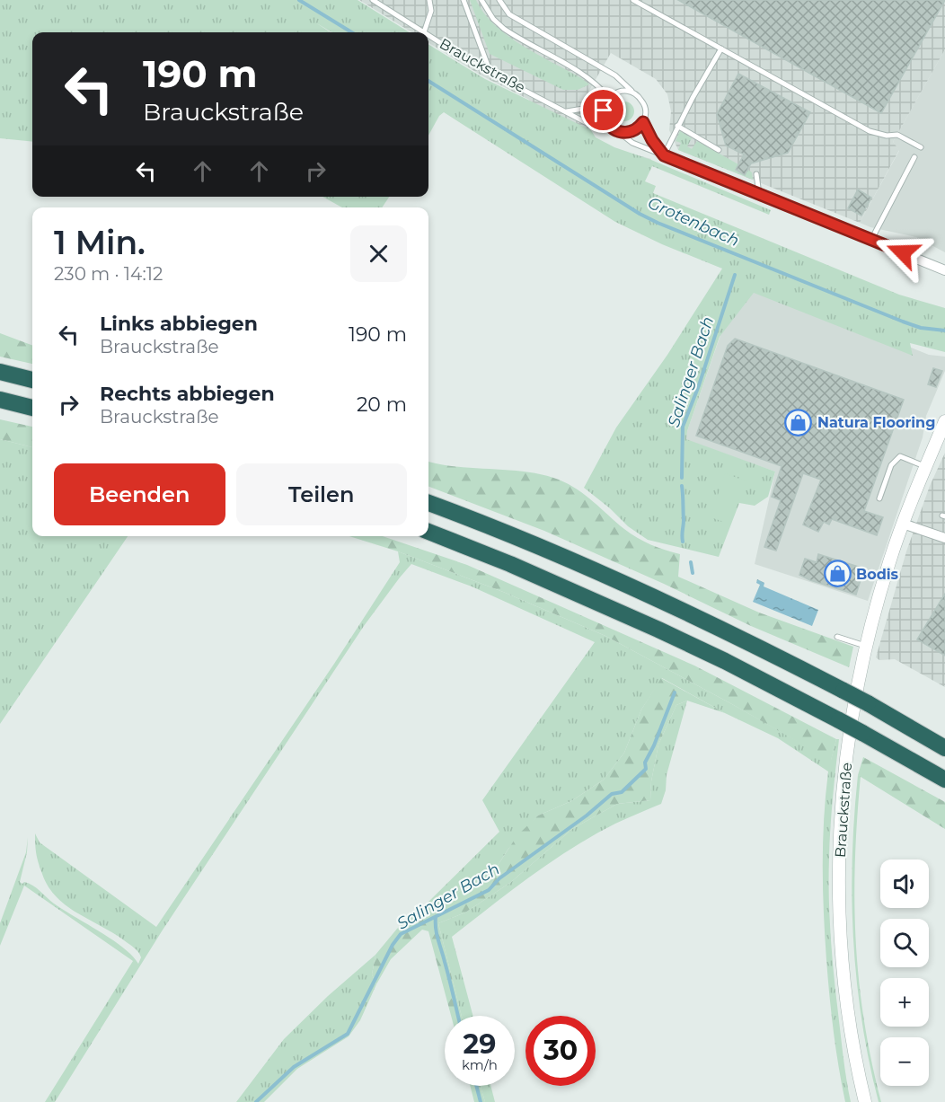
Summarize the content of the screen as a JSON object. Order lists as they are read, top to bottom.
{
  "streets": {
    "street": ["Brauckstraße"]
  },
  "water": ["Grotenbach", "Salinger Bach"],
  "places": {
    "shop": ["Natura Flooring", "Bodis"]
  },
  "page": {
    "turn": ["190 m", "Brauckstraße"],
    "heading": ["1 Min.", "230 m · 14:12"],
    "list": [
      {
        "name": "Links abbiegen",
        "note": "Brauckstraße",
        "value": "190 m"
      },
      {
        "name": "Rechts abbiegen",
        "note": "Brauckstraße",
        "value": "20 m"
      }
    ],
    "buttons": ["Beenden", "Teilen"],
    "map_buttons": ["+", "−"],
    "speed": "29 km/h",
    "limit": "30"
  }
}
